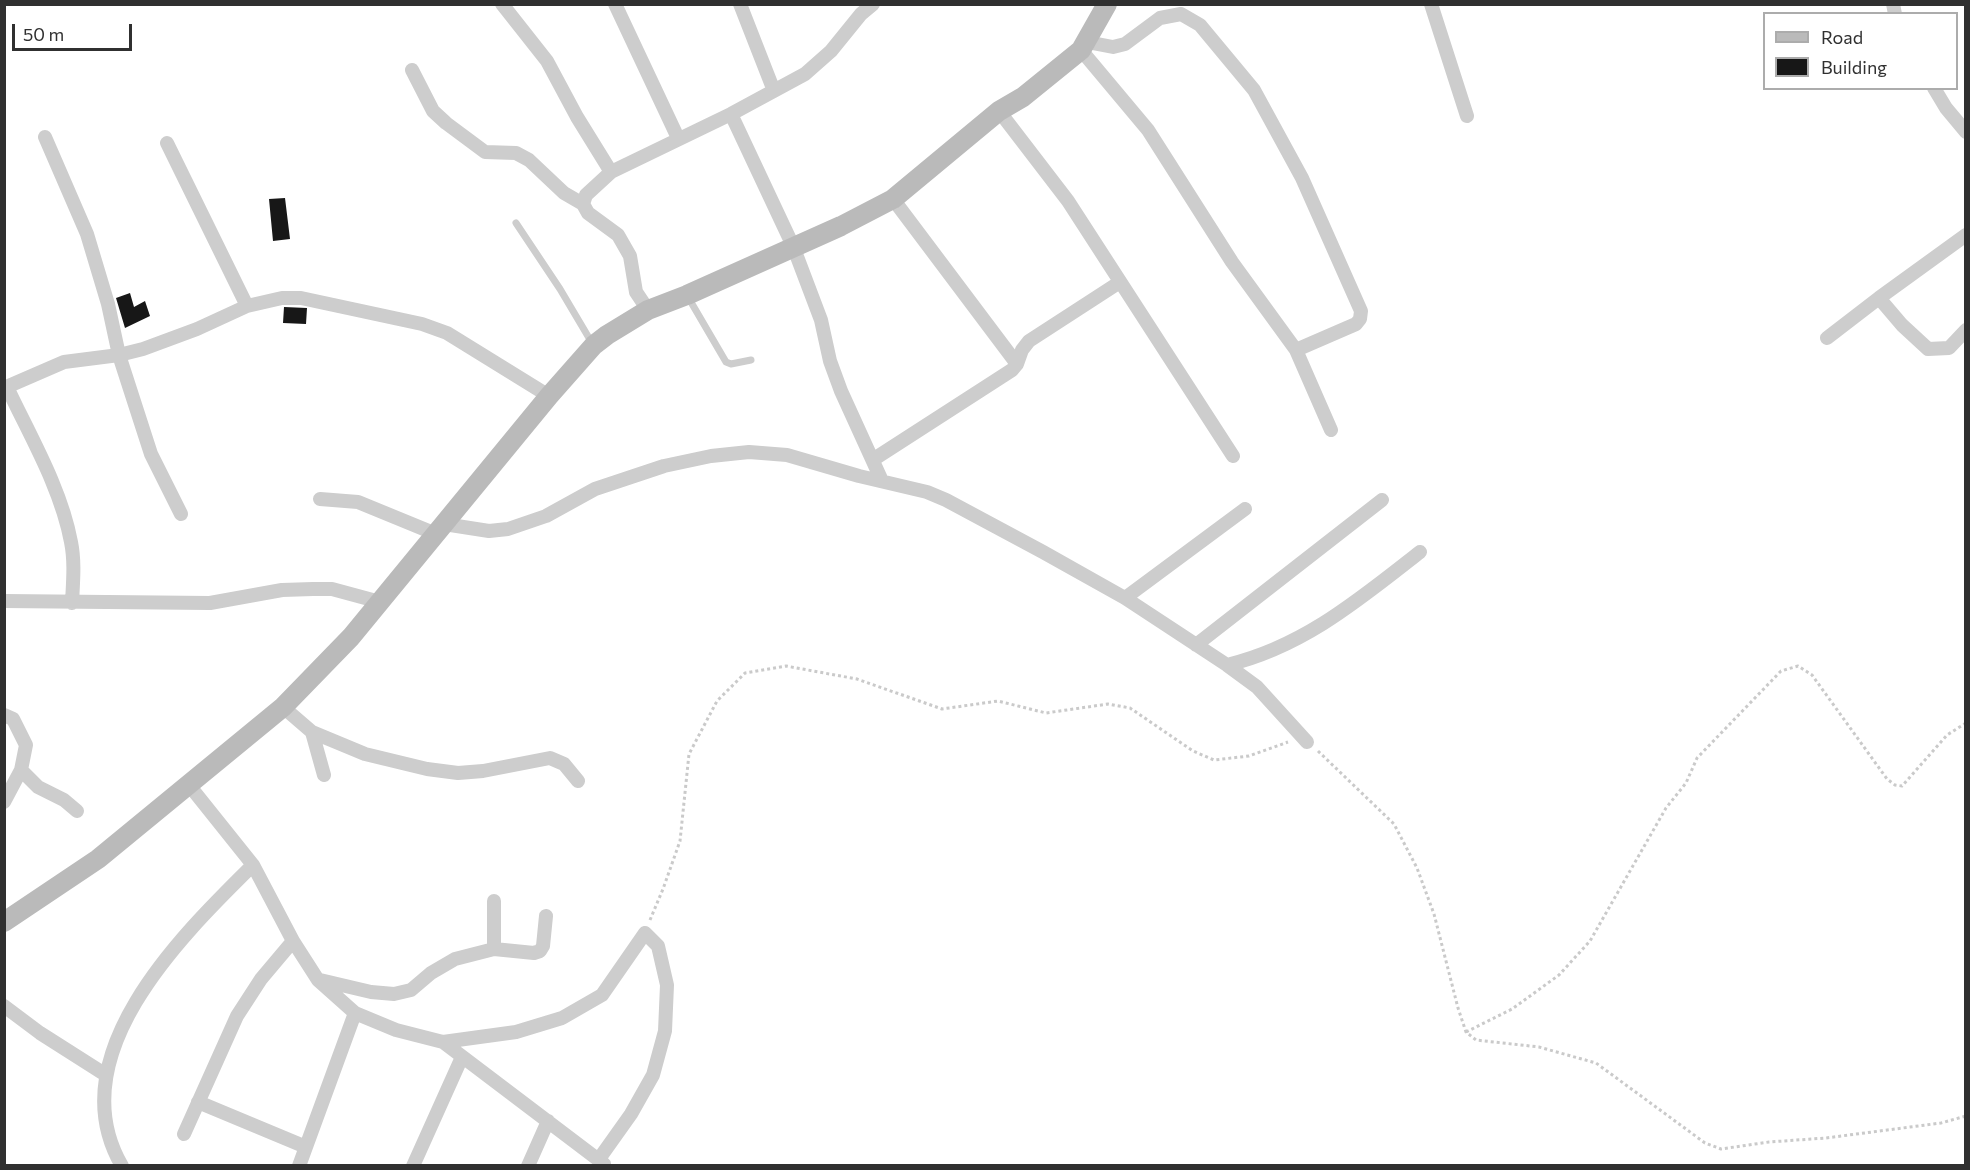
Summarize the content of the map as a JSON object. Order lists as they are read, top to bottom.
{
  "legend": ["Road", "Building"],
  "scale_bar": "50 m"
}
